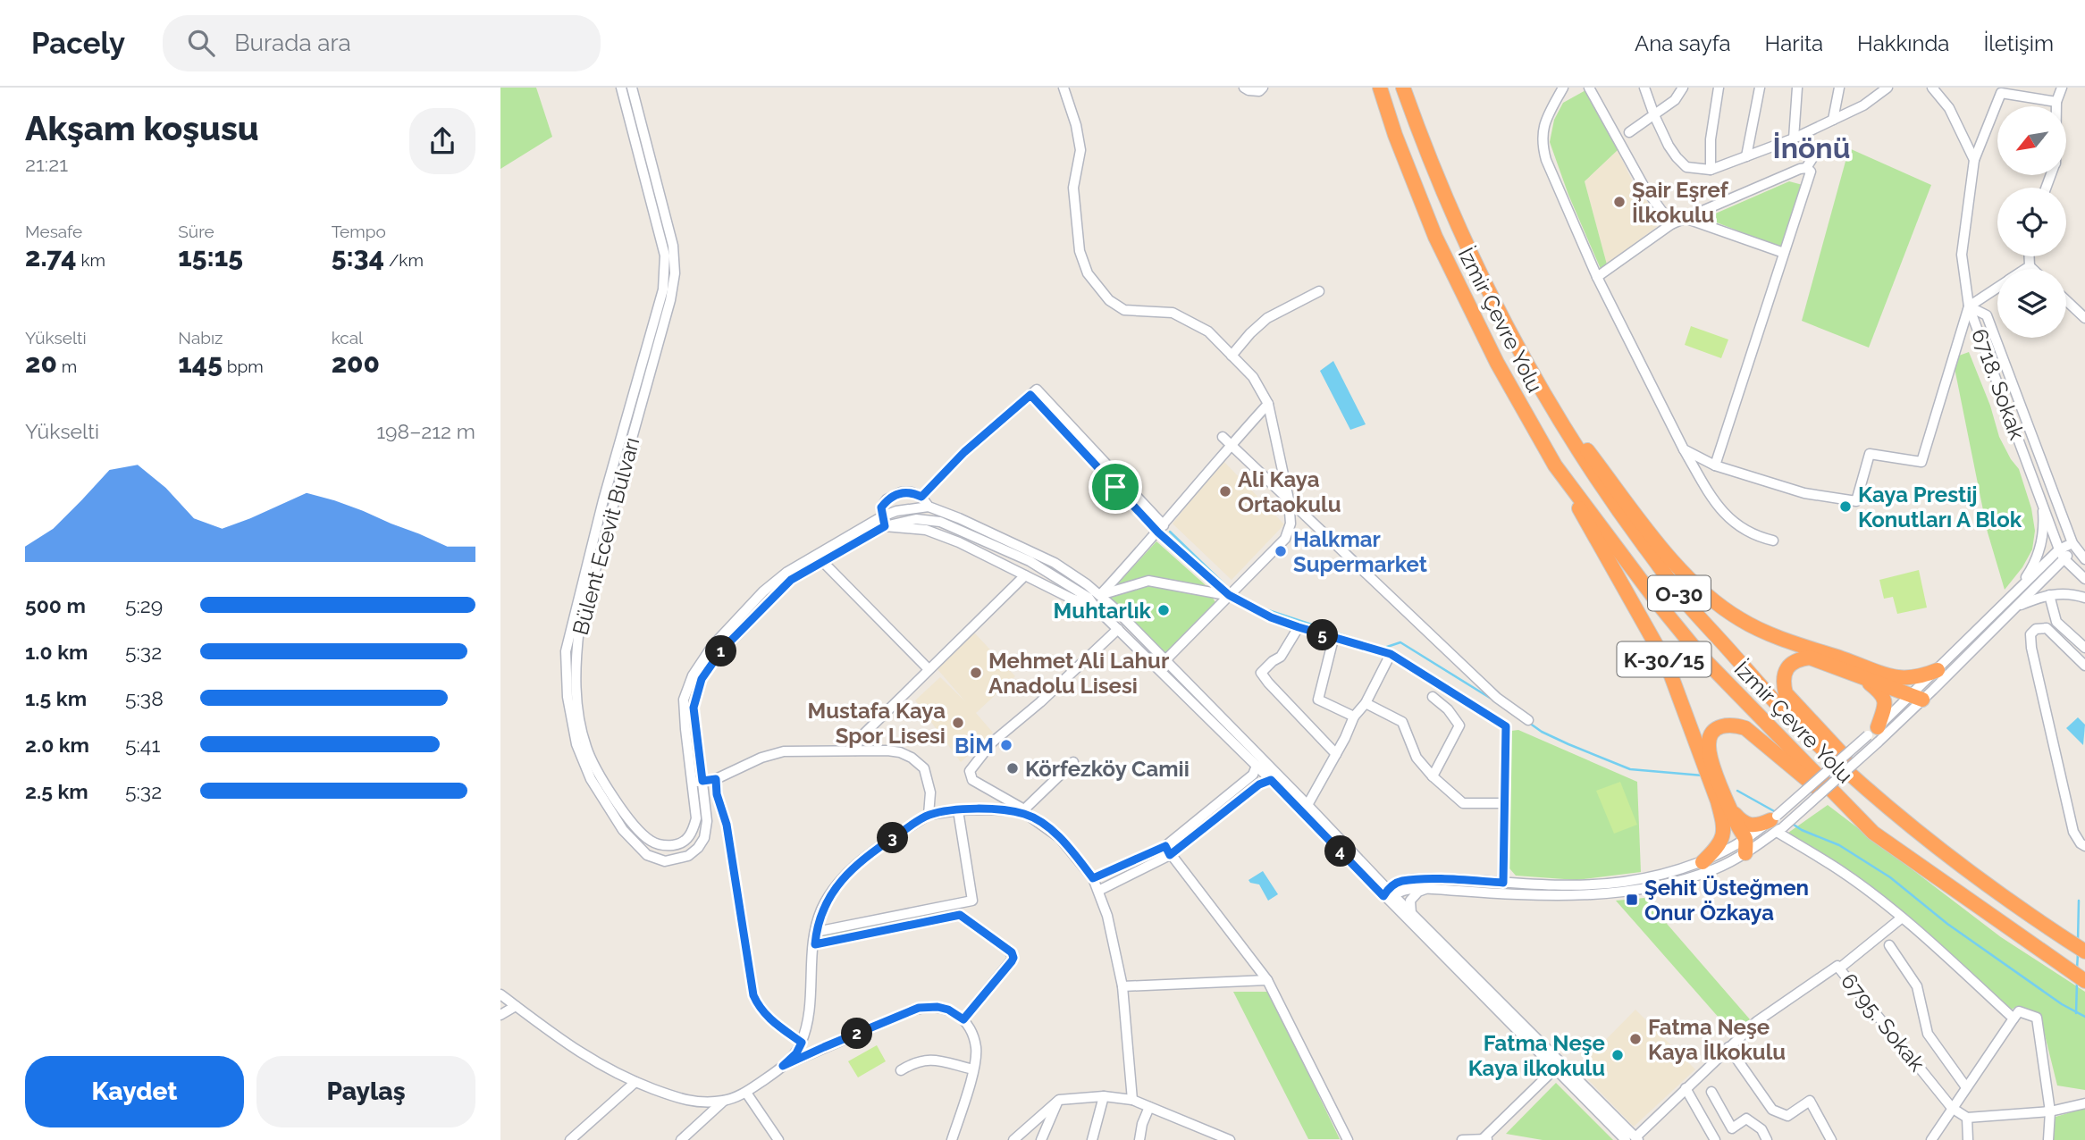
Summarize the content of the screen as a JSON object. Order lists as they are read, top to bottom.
{
  "streets": {
    "highway": ["İzmir Çevre Yolu", "O-30", "K-30/15"],
    "street": ["6718. Sokak", "Bülent Ecevit Bulvarı", "6795. Sokak"]
  },
  "crossings": [
    ["İzmir Çevre Yolu", "K-30/15"]
  ],
  "districts": ["İnönü"],
  "places": {
    "other": [
      "Şair Eşref İlkokulu",
      "Ali Kaya Ortaokulu",
      "Kaya Prestij Konutları A Blok",
      "Halkmar Supermarket",
      "Muhtarlık",
      "Mehmet Ali Lahur Anadolu Lisesi",
      "Mustafa Kaya Spor Lisesi",
      "BİM",
      "Körfezköy Camii",
      "Fatma Neşe Kaya İlkokulu",
      "Fatma Neşe Kaya ilkokulu"
    ],
    "transit": ["Şehit Üsteğmen Onur Özkaya"]
  },
  "north": "bottom left",
  "page": {
    "header": "Pacely",
    "search": "Burada ara",
    "nav": [
      "Ana sayfa",
      "Harita",
      "Hakkında",
      "İletişim"
    ],
    "heading": ["Akşam koşusu", "21:21"],
    "stats": [
      ["Mesafe", "2.74 km"],
      ["Süre", "15:15"],
      ["Tempo", "5:34 /km"],
      ["Yükselti", "20 m"],
      ["Nabız", "145 bpm"],
      ["kcal", "200"]
    ],
    "chart": ["Yükselti", "198–212 m"],
    "list": [
      {
        "name": "500 m",
        "note": "5:29"
      },
      {
        "name": "1.0 km",
        "note": "5:32"
      },
      {
        "name": "1.5 km",
        "note": "5:38"
      },
      {
        "name": "2.0 km",
        "note": "5:41"
      },
      {
        "name": "2.5 km",
        "note": "5:32"
      }
    ],
    "pins": [
      "5",
      "1",
      "3",
      "4",
      "2"
    ],
    "buttons": ["Kaydet", "Paylaş"]
  }
}
